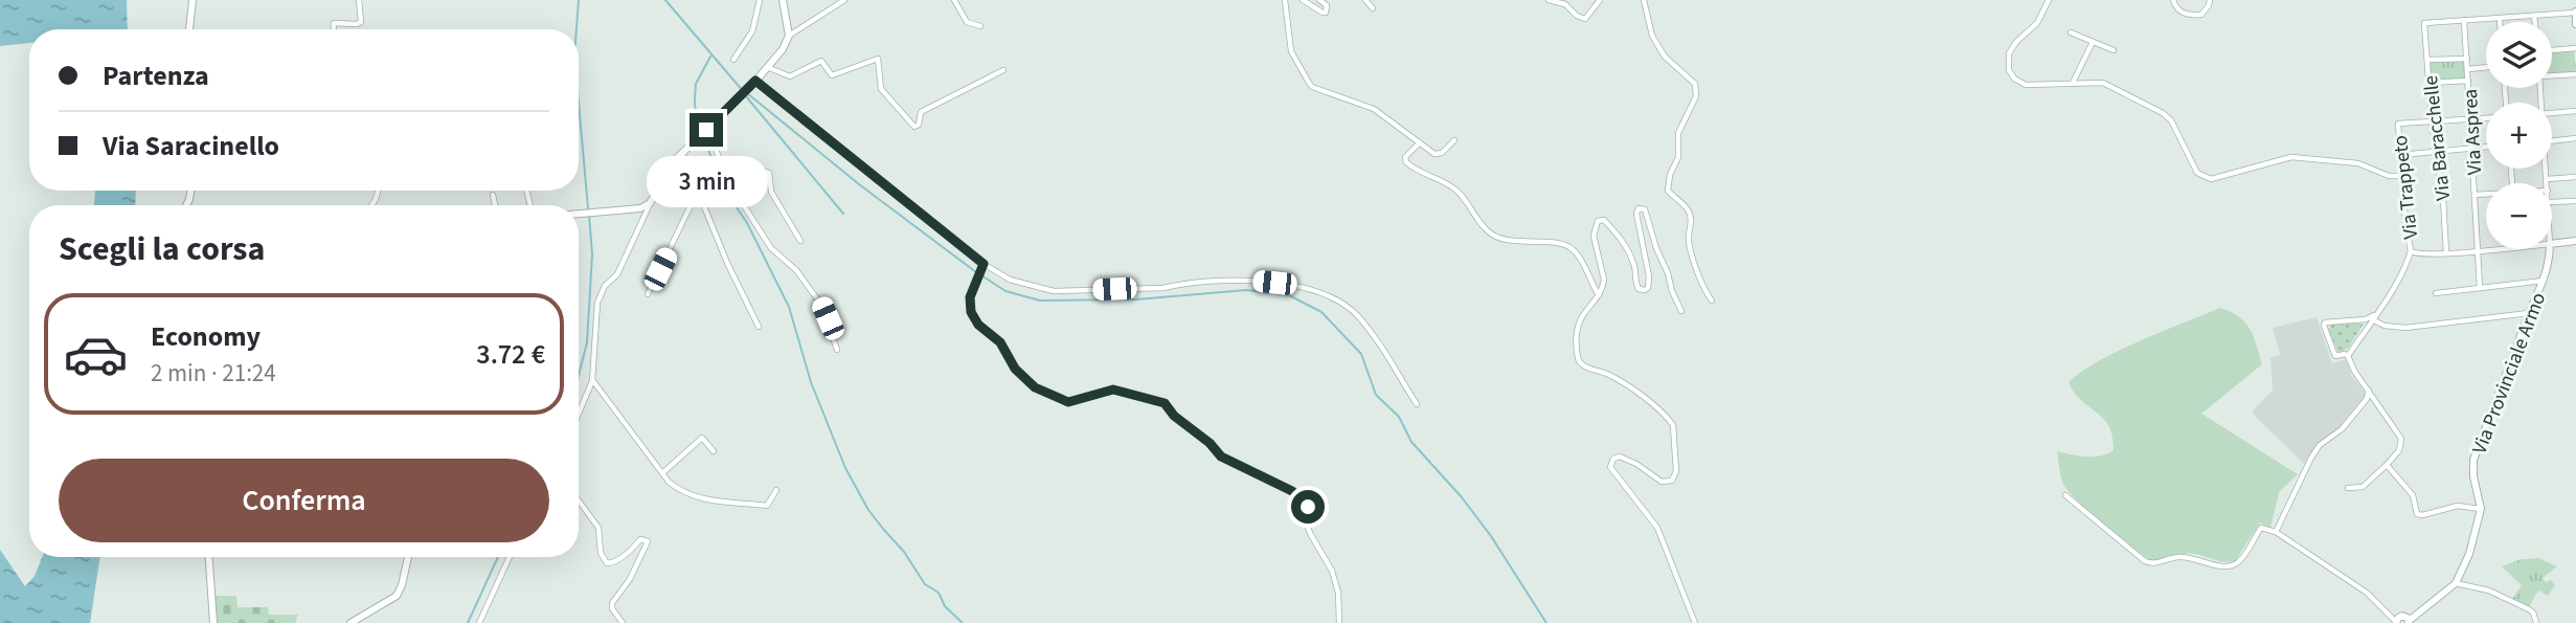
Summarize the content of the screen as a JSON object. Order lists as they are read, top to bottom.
{
  "streets": {
    "street": [
      "Via Asprea",
      "Via Baracchelle",
      "Via Trappeto",
      "Via Provinciale Armo"
    ]
  },
  "crossings": [
    ["Via Asprea", "Via Baracchelle"],
    ["Via Baracchelle", "Via Trappeto"]
  ],
  "page": {
    "map_buttons": ["+", "−"],
    "banner": ["Partenza", "Via Saracinello"],
    "bubble": "3 min",
    "heading": "Scegli la corsa",
    "list": [
      {
        "name": "Economy",
        "note": "2 min · 21:24",
        "value": "3.72 €"
      }
    ],
    "buttons": "Conferma"
  }
}
